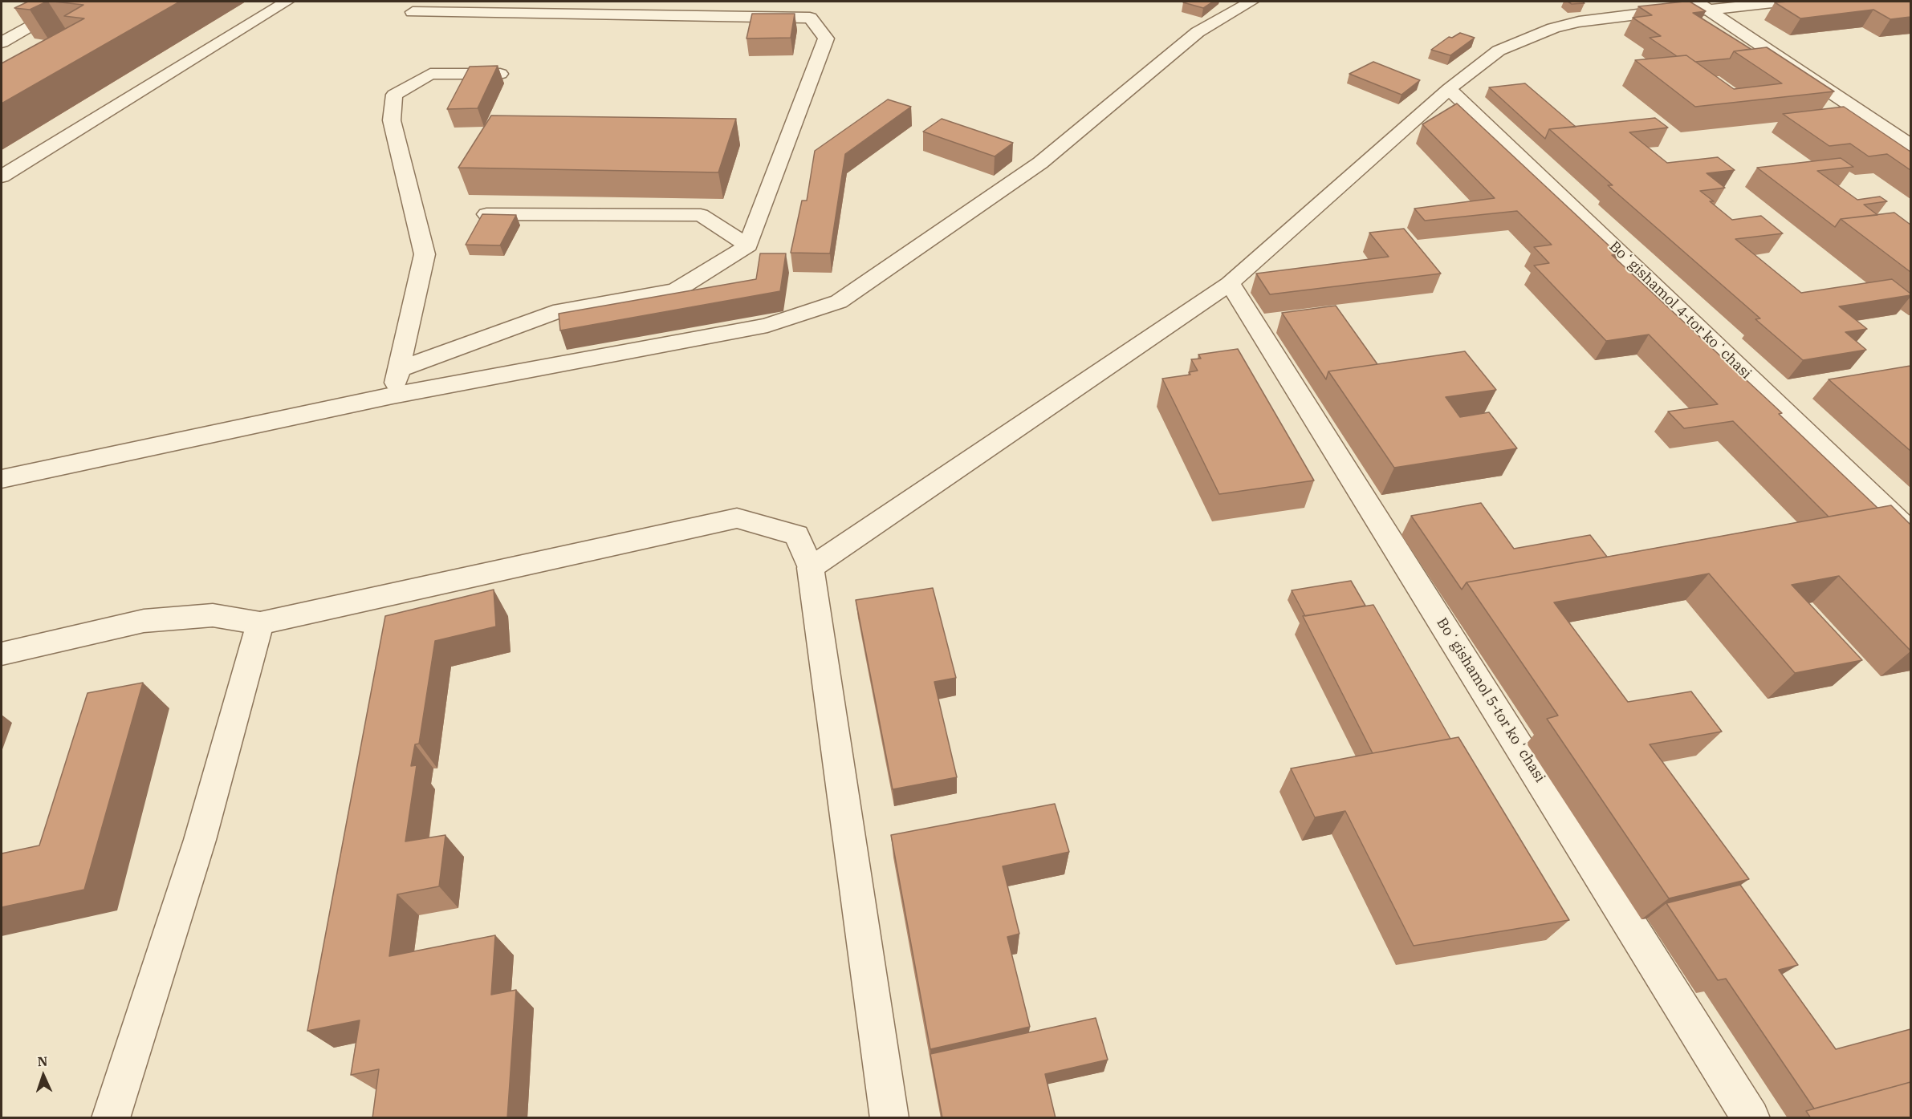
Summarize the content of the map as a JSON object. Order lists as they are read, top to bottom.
{
  "streets": {
    "street": ["Boʻgishamol 4-tor koʻchasi", "Boʻgishamol 5-tor koʻchasi"]
  },
  "north": "top"
}
